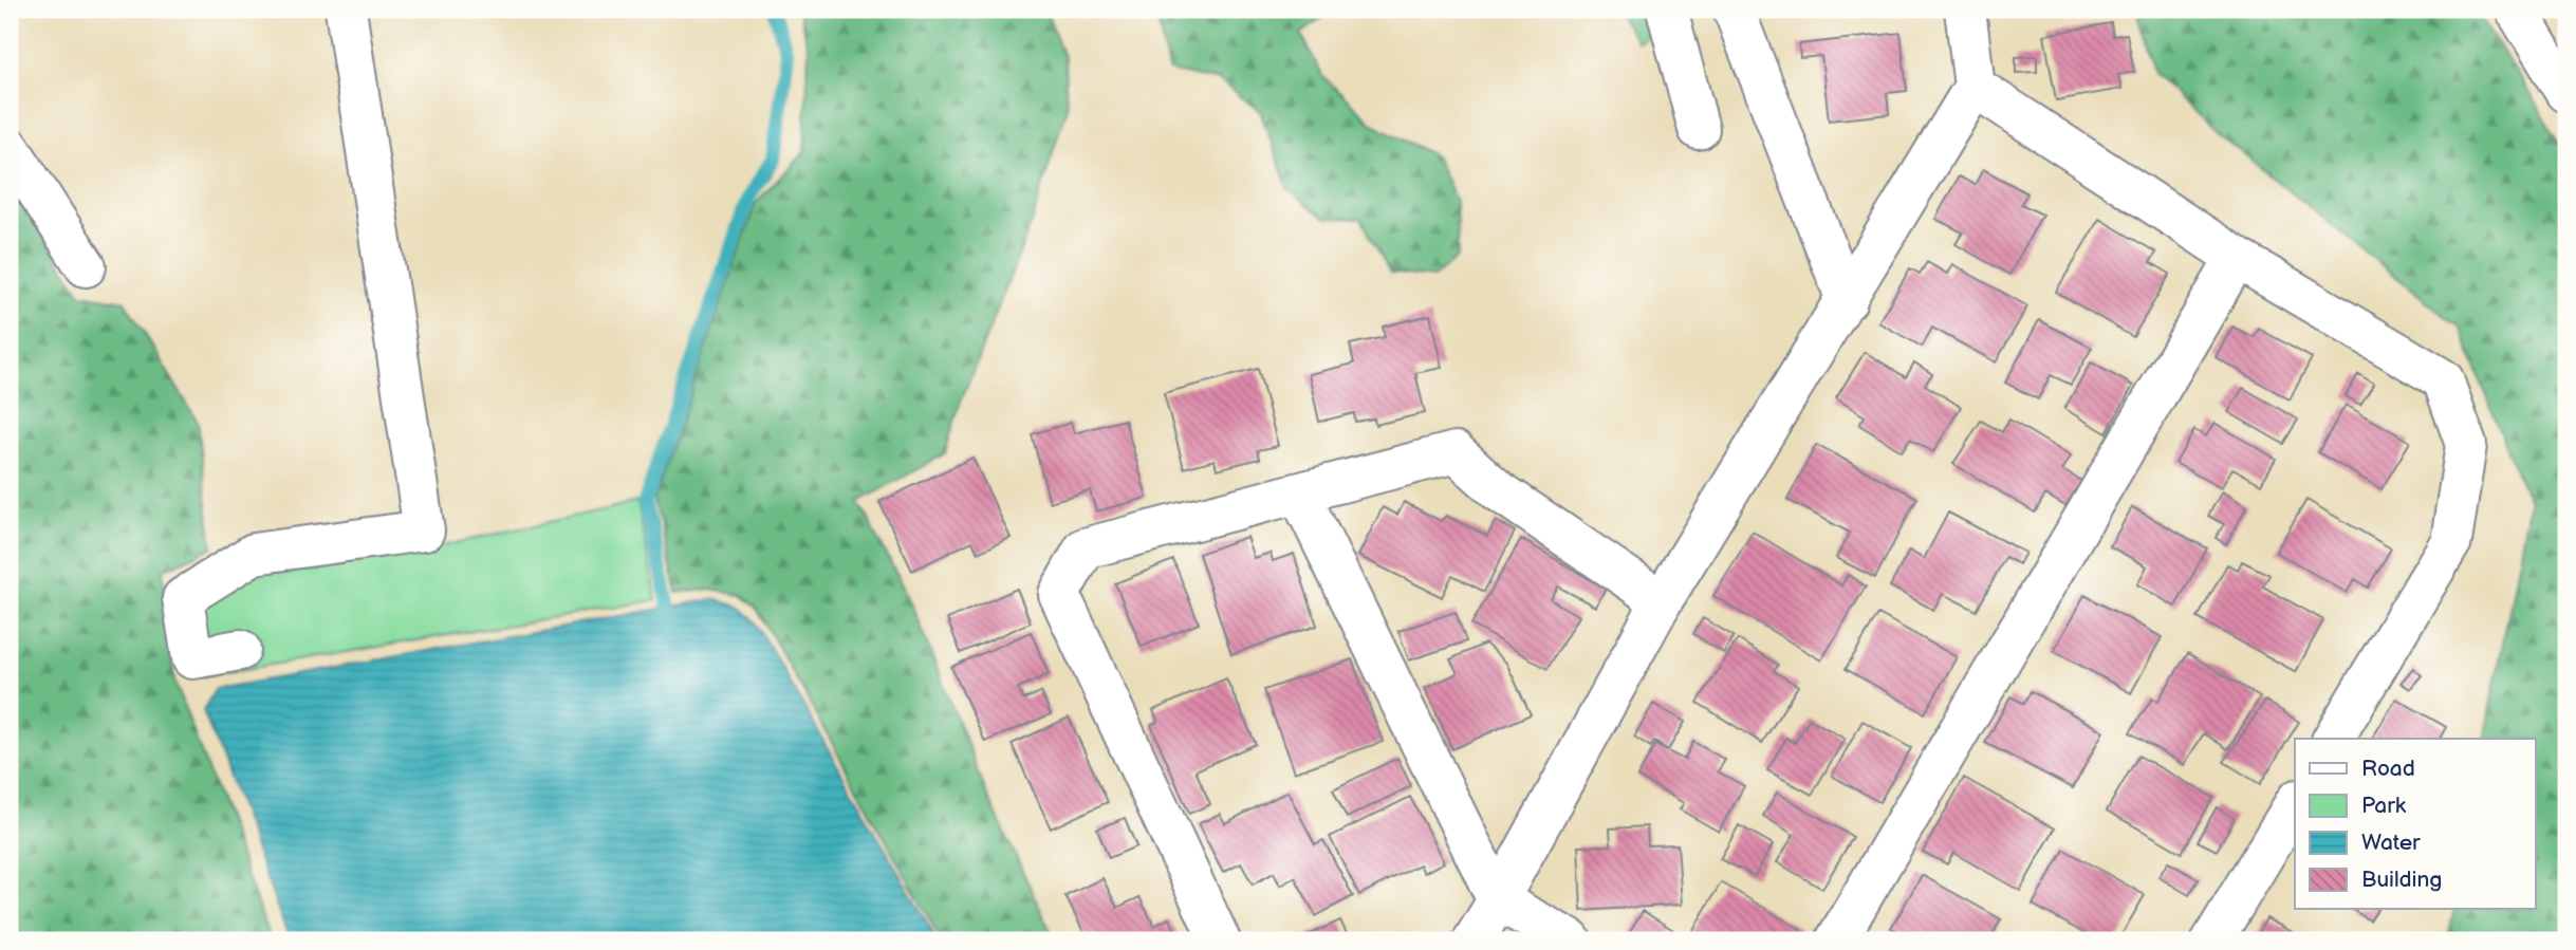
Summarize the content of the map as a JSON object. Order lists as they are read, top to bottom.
{
  "legend": [
    "Road",
    "Park",
    "Water",
    "Building"
  ]
}
